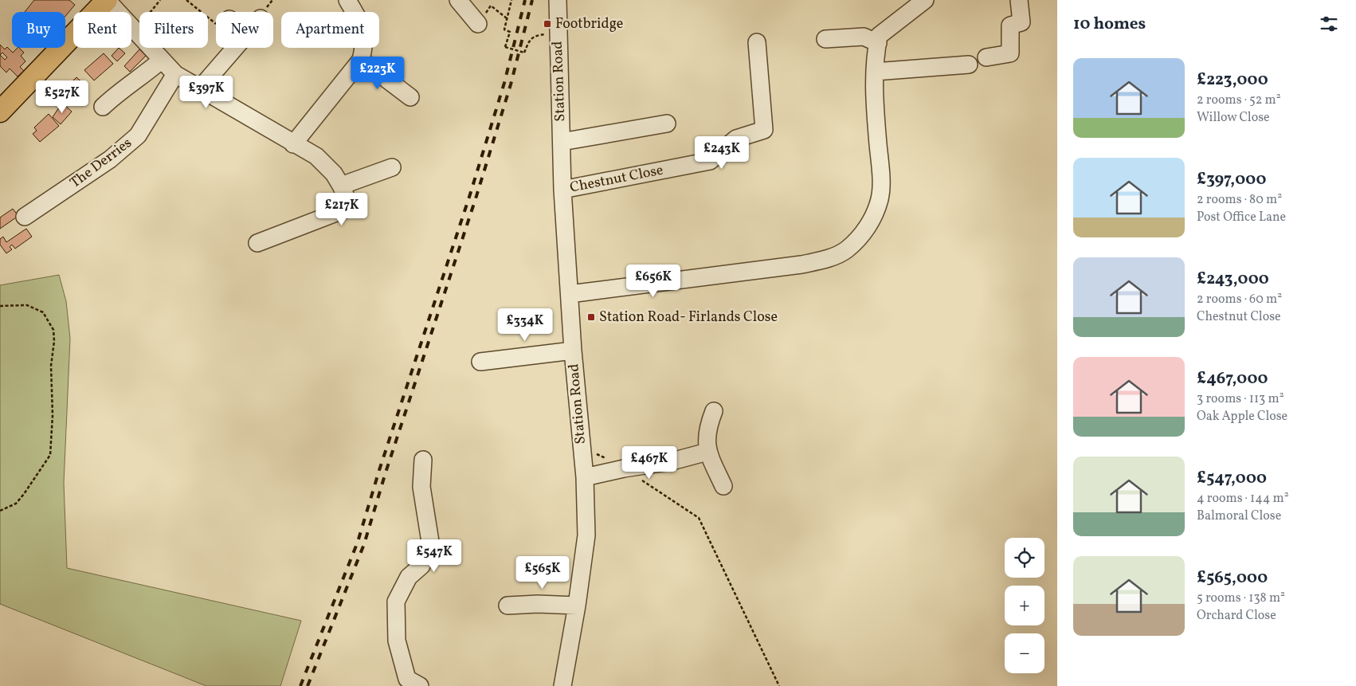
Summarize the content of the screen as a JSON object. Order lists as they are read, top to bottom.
{
  "streets": {
    "street": ["Station Road", "The Derries", "Chestnut Close"]
  },
  "crossings": [
    ["Station Road", "Chestnut Close"]
  ],
  "places": {
    "transit": ["Footbridge", "Station Road- Firlands Close"]
  },
  "page": {
    "heading": "10 homes",
    "chip": [
      "Buy",
      "Rent",
      "Filters",
      "New",
      "Apartment"
    ],
    "list": [
      {
        "name": "£223,000",
        "note": "2 rooms · 52 m² · Willow Close"
      },
      {
        "name": "£397,000",
        "note": "2 rooms · 80 m² · Post Office Lane"
      },
      {
        "name": "£243,000",
        "note": "2 rooms · 60 m² · Chestnut Close"
      },
      {
        "name": "£467,000",
        "note": "3 rooms · 113 m² · Oak Apple Close"
      },
      {
        "name": "£547,000",
        "note": "4 rooms · 144 m² · Balmoral Close"
      },
      {
        "name": "£565,000",
        "note": "5 rooms · 138 m² · Orchard Close"
      }
    ],
    "price": [
      "£223K",
      "£397K",
      "£527K",
      "£243K",
      "£217K",
      "£656K",
      "£334K",
      "£467K",
      "£547K",
      "£565K"
    ],
    "map_buttons": ["+", "−"]
  }
}
